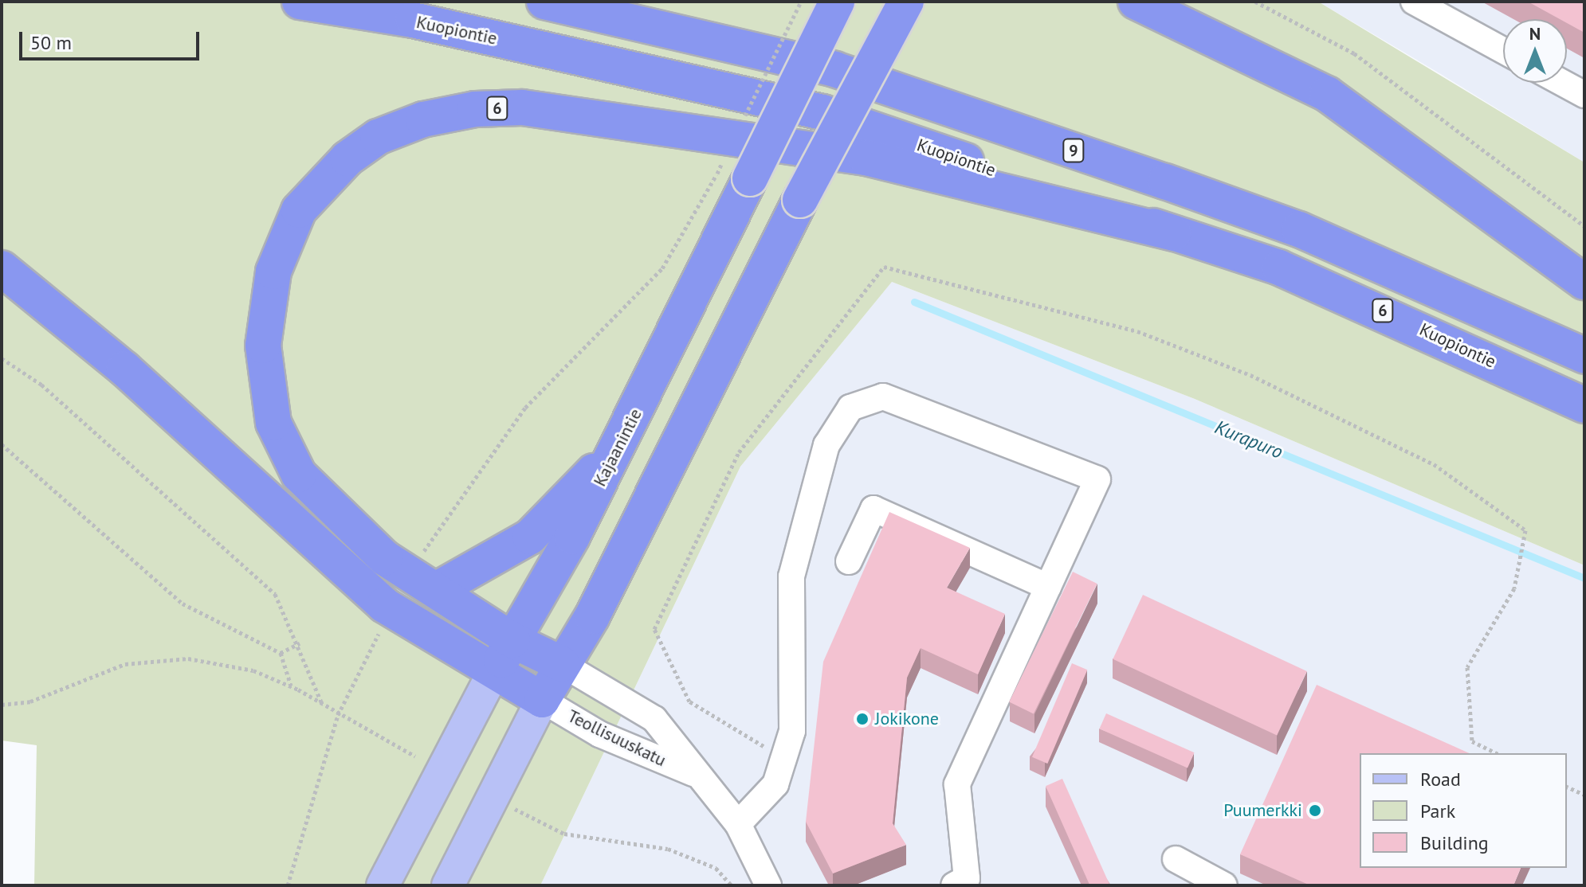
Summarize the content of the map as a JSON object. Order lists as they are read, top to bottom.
{
  "streets": {
    "highway": [
      "Kuopiontie",
      "6",
      "9",
      "Kajaanintie"
    ],
    "street": ["Teollisuuskatu"]
  },
  "crossings": [
    ["Kuopiontie", "6"],
    ["6", "Kajaanintie"]
  ],
  "water": ["Kurapuro"],
  "places": ["Jokikone", "Puumerkki"],
  "legend": ["Road", "Park", "Building"],
  "scale_bar": "50 m",
  "north": "top"
}
